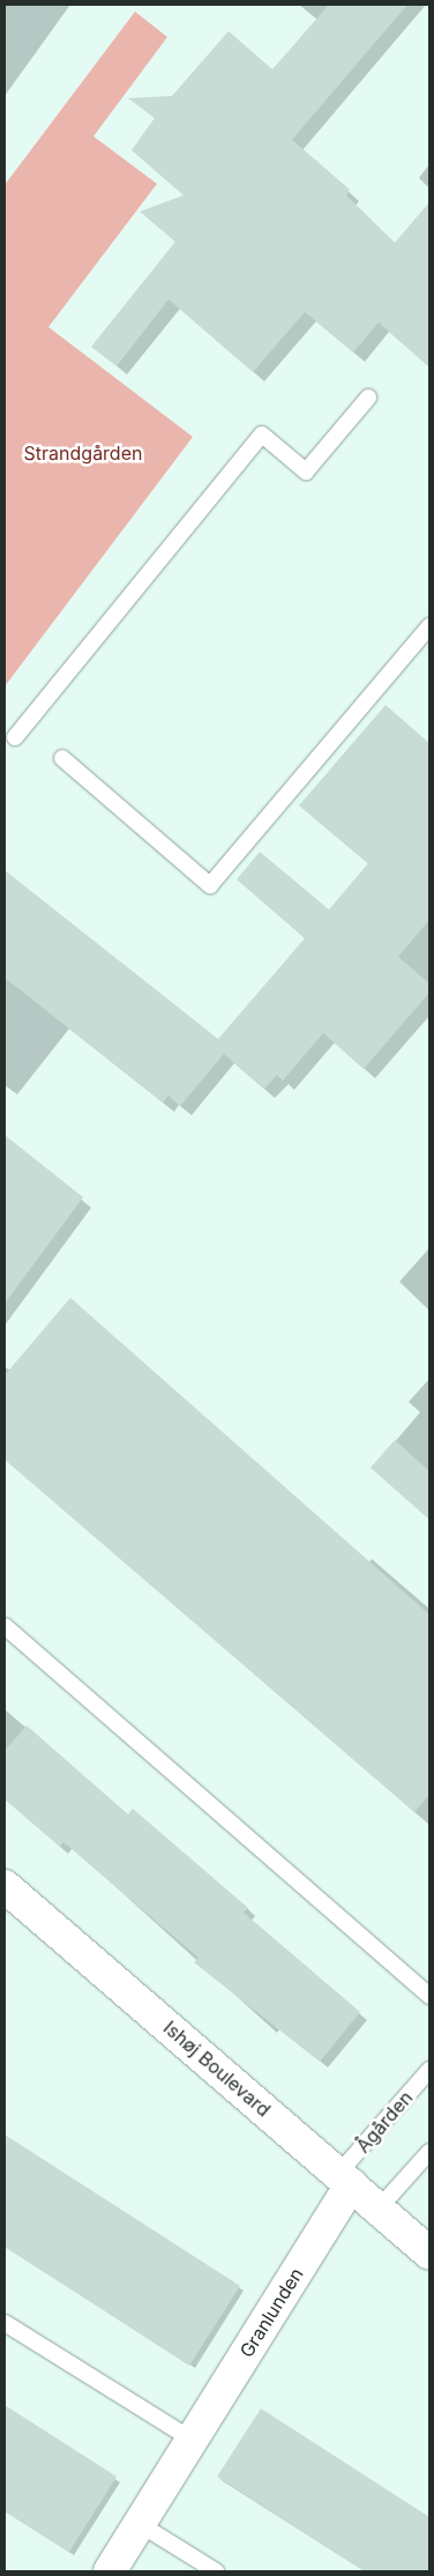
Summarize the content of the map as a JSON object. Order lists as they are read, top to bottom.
{
  "streets": {
    "street": ["Ishøj Boulevard", "Granlunden"],
    "lane": ["Ågården"]
  },
  "crossings": [
    ["Ishøj Boulevard", "Ågården"],
    ["Ishøj Boulevard", "Granlunden"],
    ["Ågården", "Granlunden"]
  ],
  "parks": ["Strandgården"]
}
